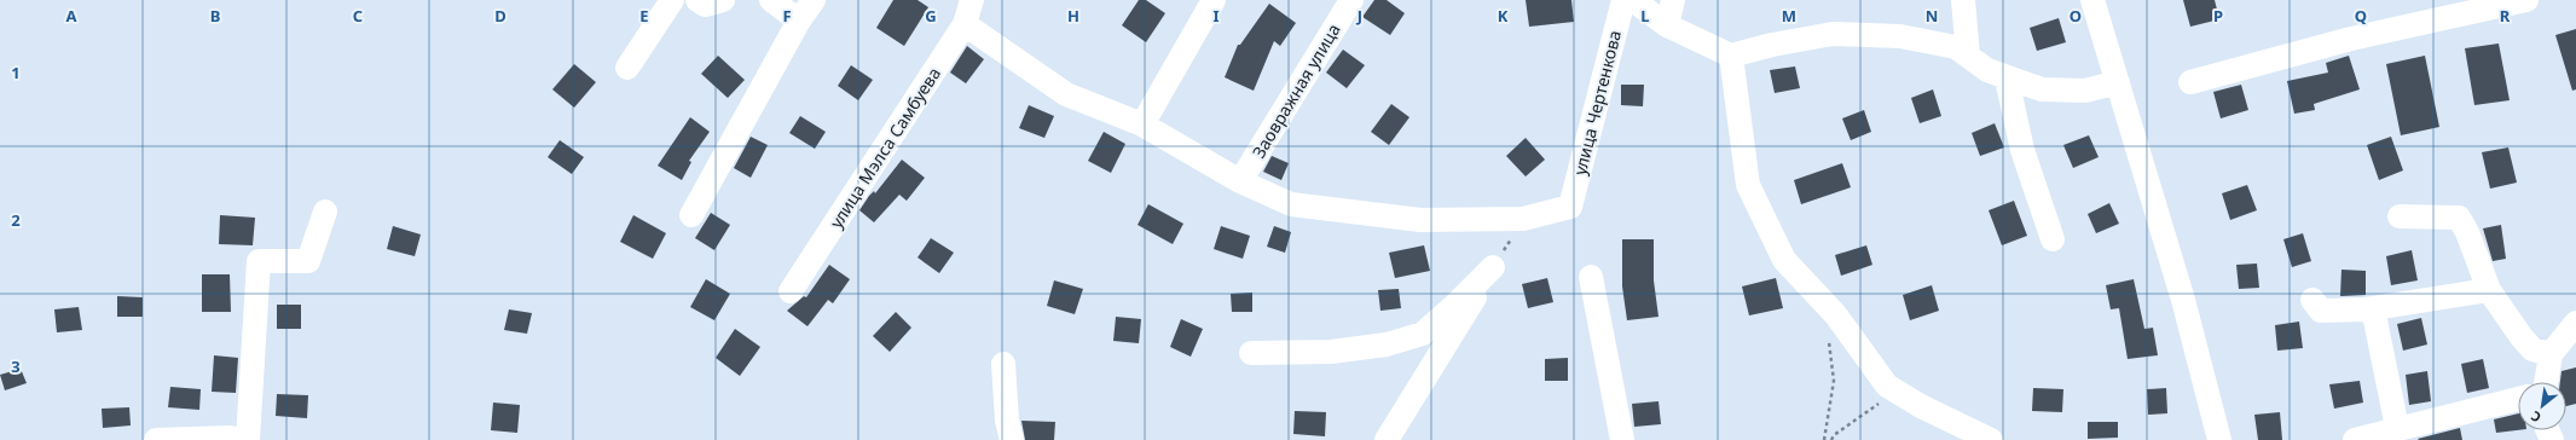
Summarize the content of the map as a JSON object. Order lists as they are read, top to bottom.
{
  "streets": {
    "street": ["Заовражная улица", "улица Чертенкова", "улица Мэлса Самбуева"]
  },
  "north": "bottom left",
  "grid": {
    "columns": [
      "A",
      "B",
      "C",
      "D",
      "E",
      "F",
      "G",
      "H",
      "I",
      "J",
      "K",
      "L",
      "M",
      "N",
      "O",
      "P",
      "Q",
      "R"
    ],
    "rows": ["1", "2", "3"]
  }
}
